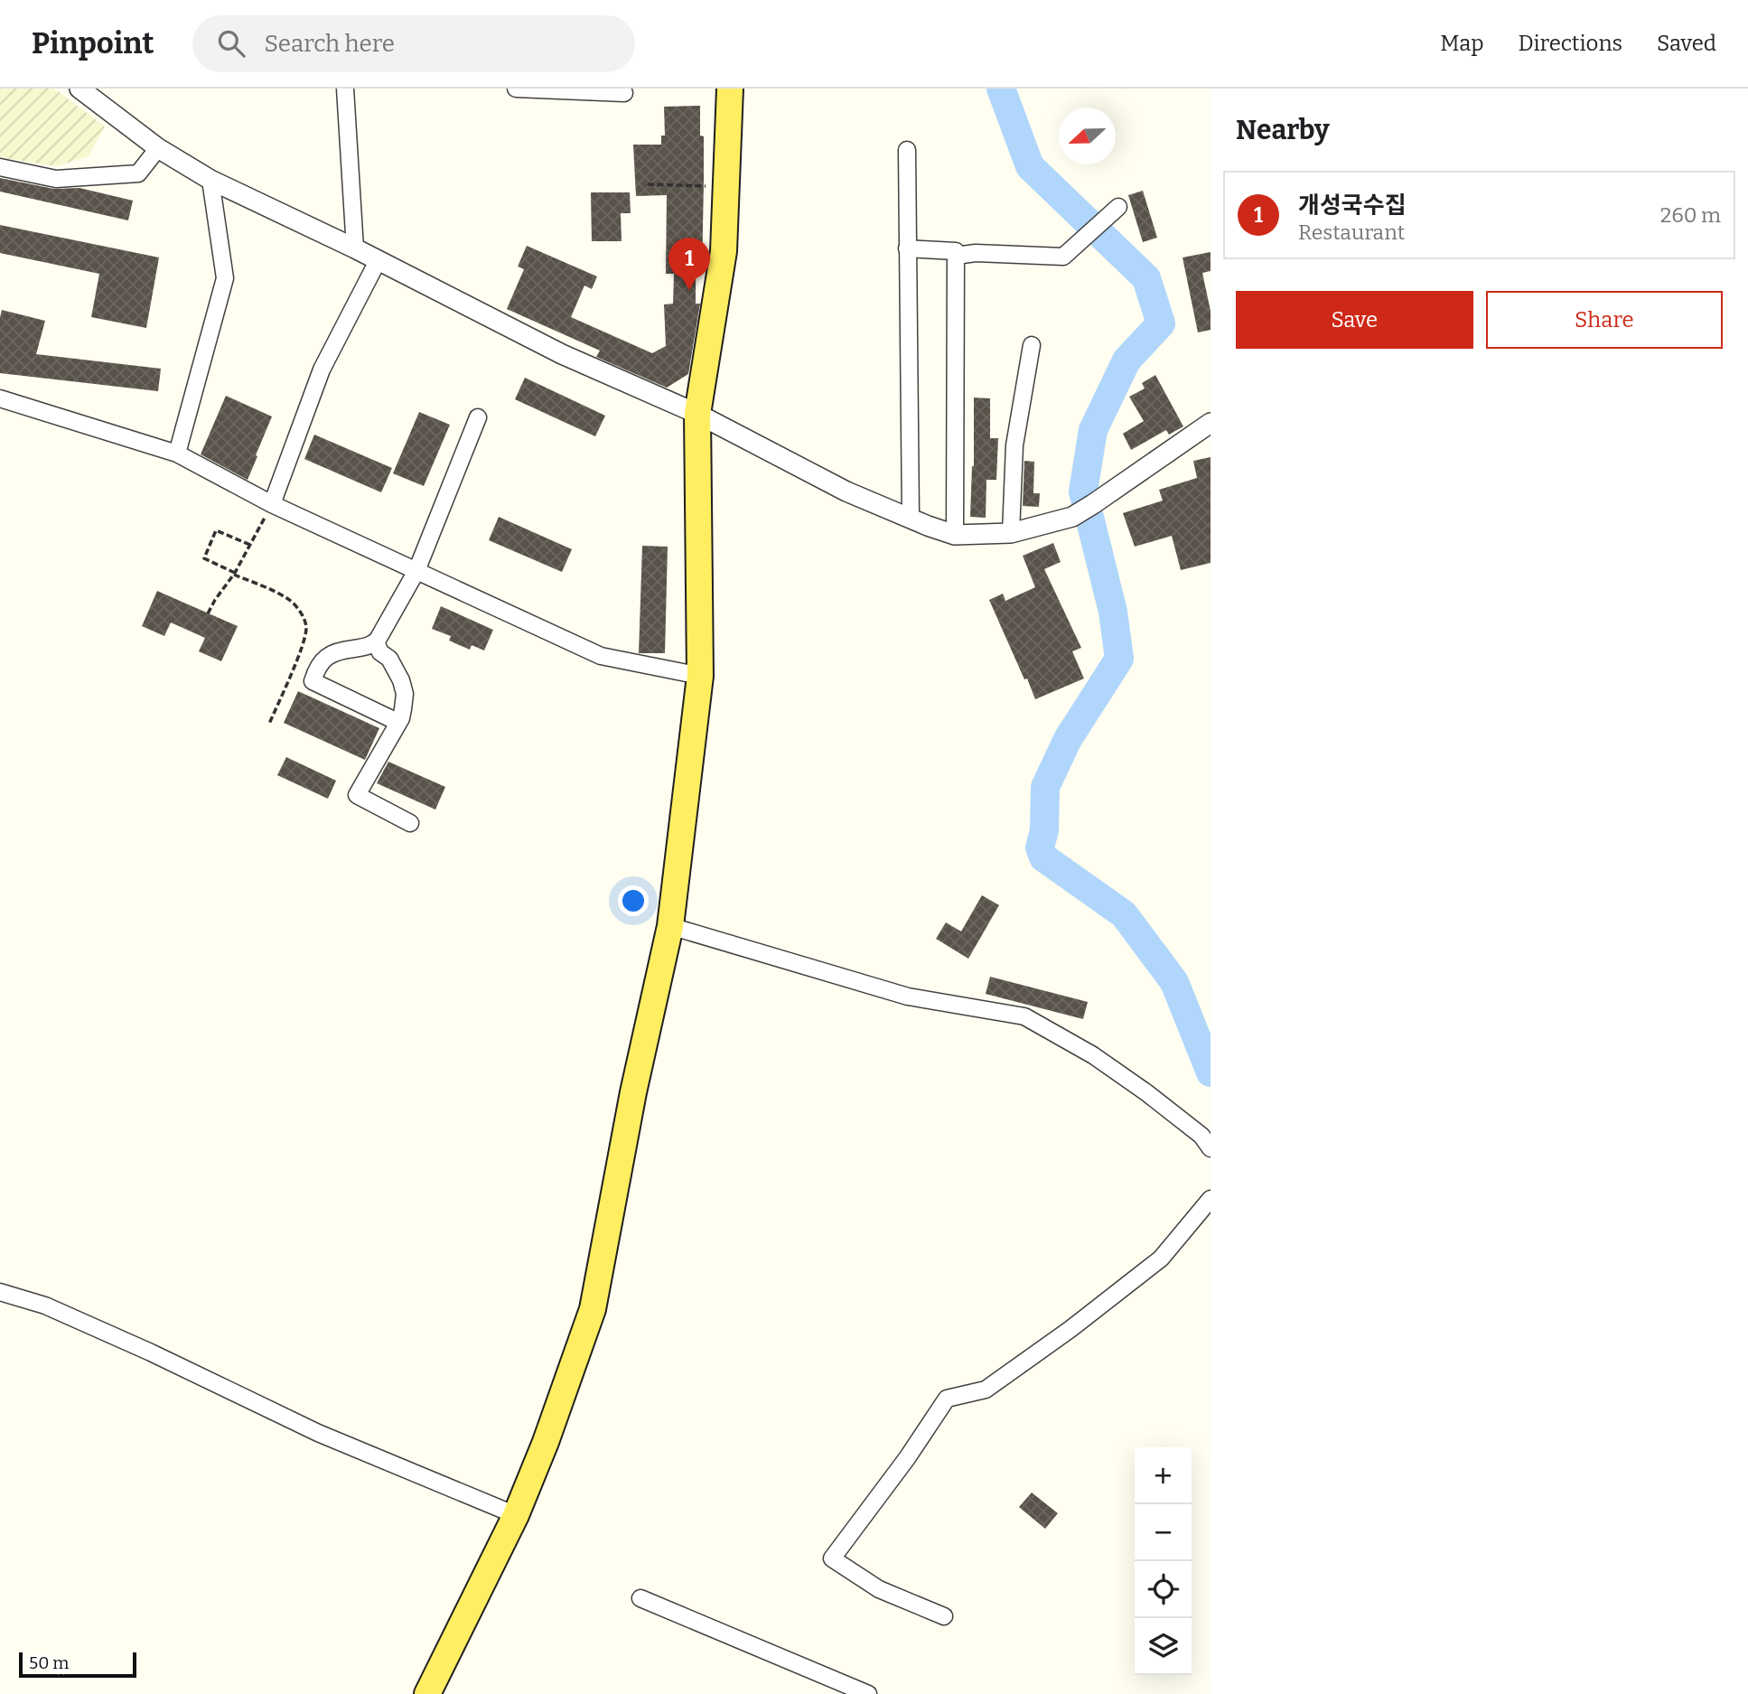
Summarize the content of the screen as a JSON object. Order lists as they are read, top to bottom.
{
  "scale_bar": "50 m",
  "north": "left",
  "page": {
    "header": "Pinpoint",
    "search": "Search here",
    "nav": ["Map", "Directions", "Saved"],
    "heading": "Nearby",
    "list": [
      {
        "mark": "1",
        "name": "개성국수집",
        "note": "Restaurant",
        "value": "260 m"
      }
    ],
    "pins": "1",
    "buttons": ["Save", "Share"],
    "map_buttons": ["+", "−"],
    "scale": "50 m"
  }
}
